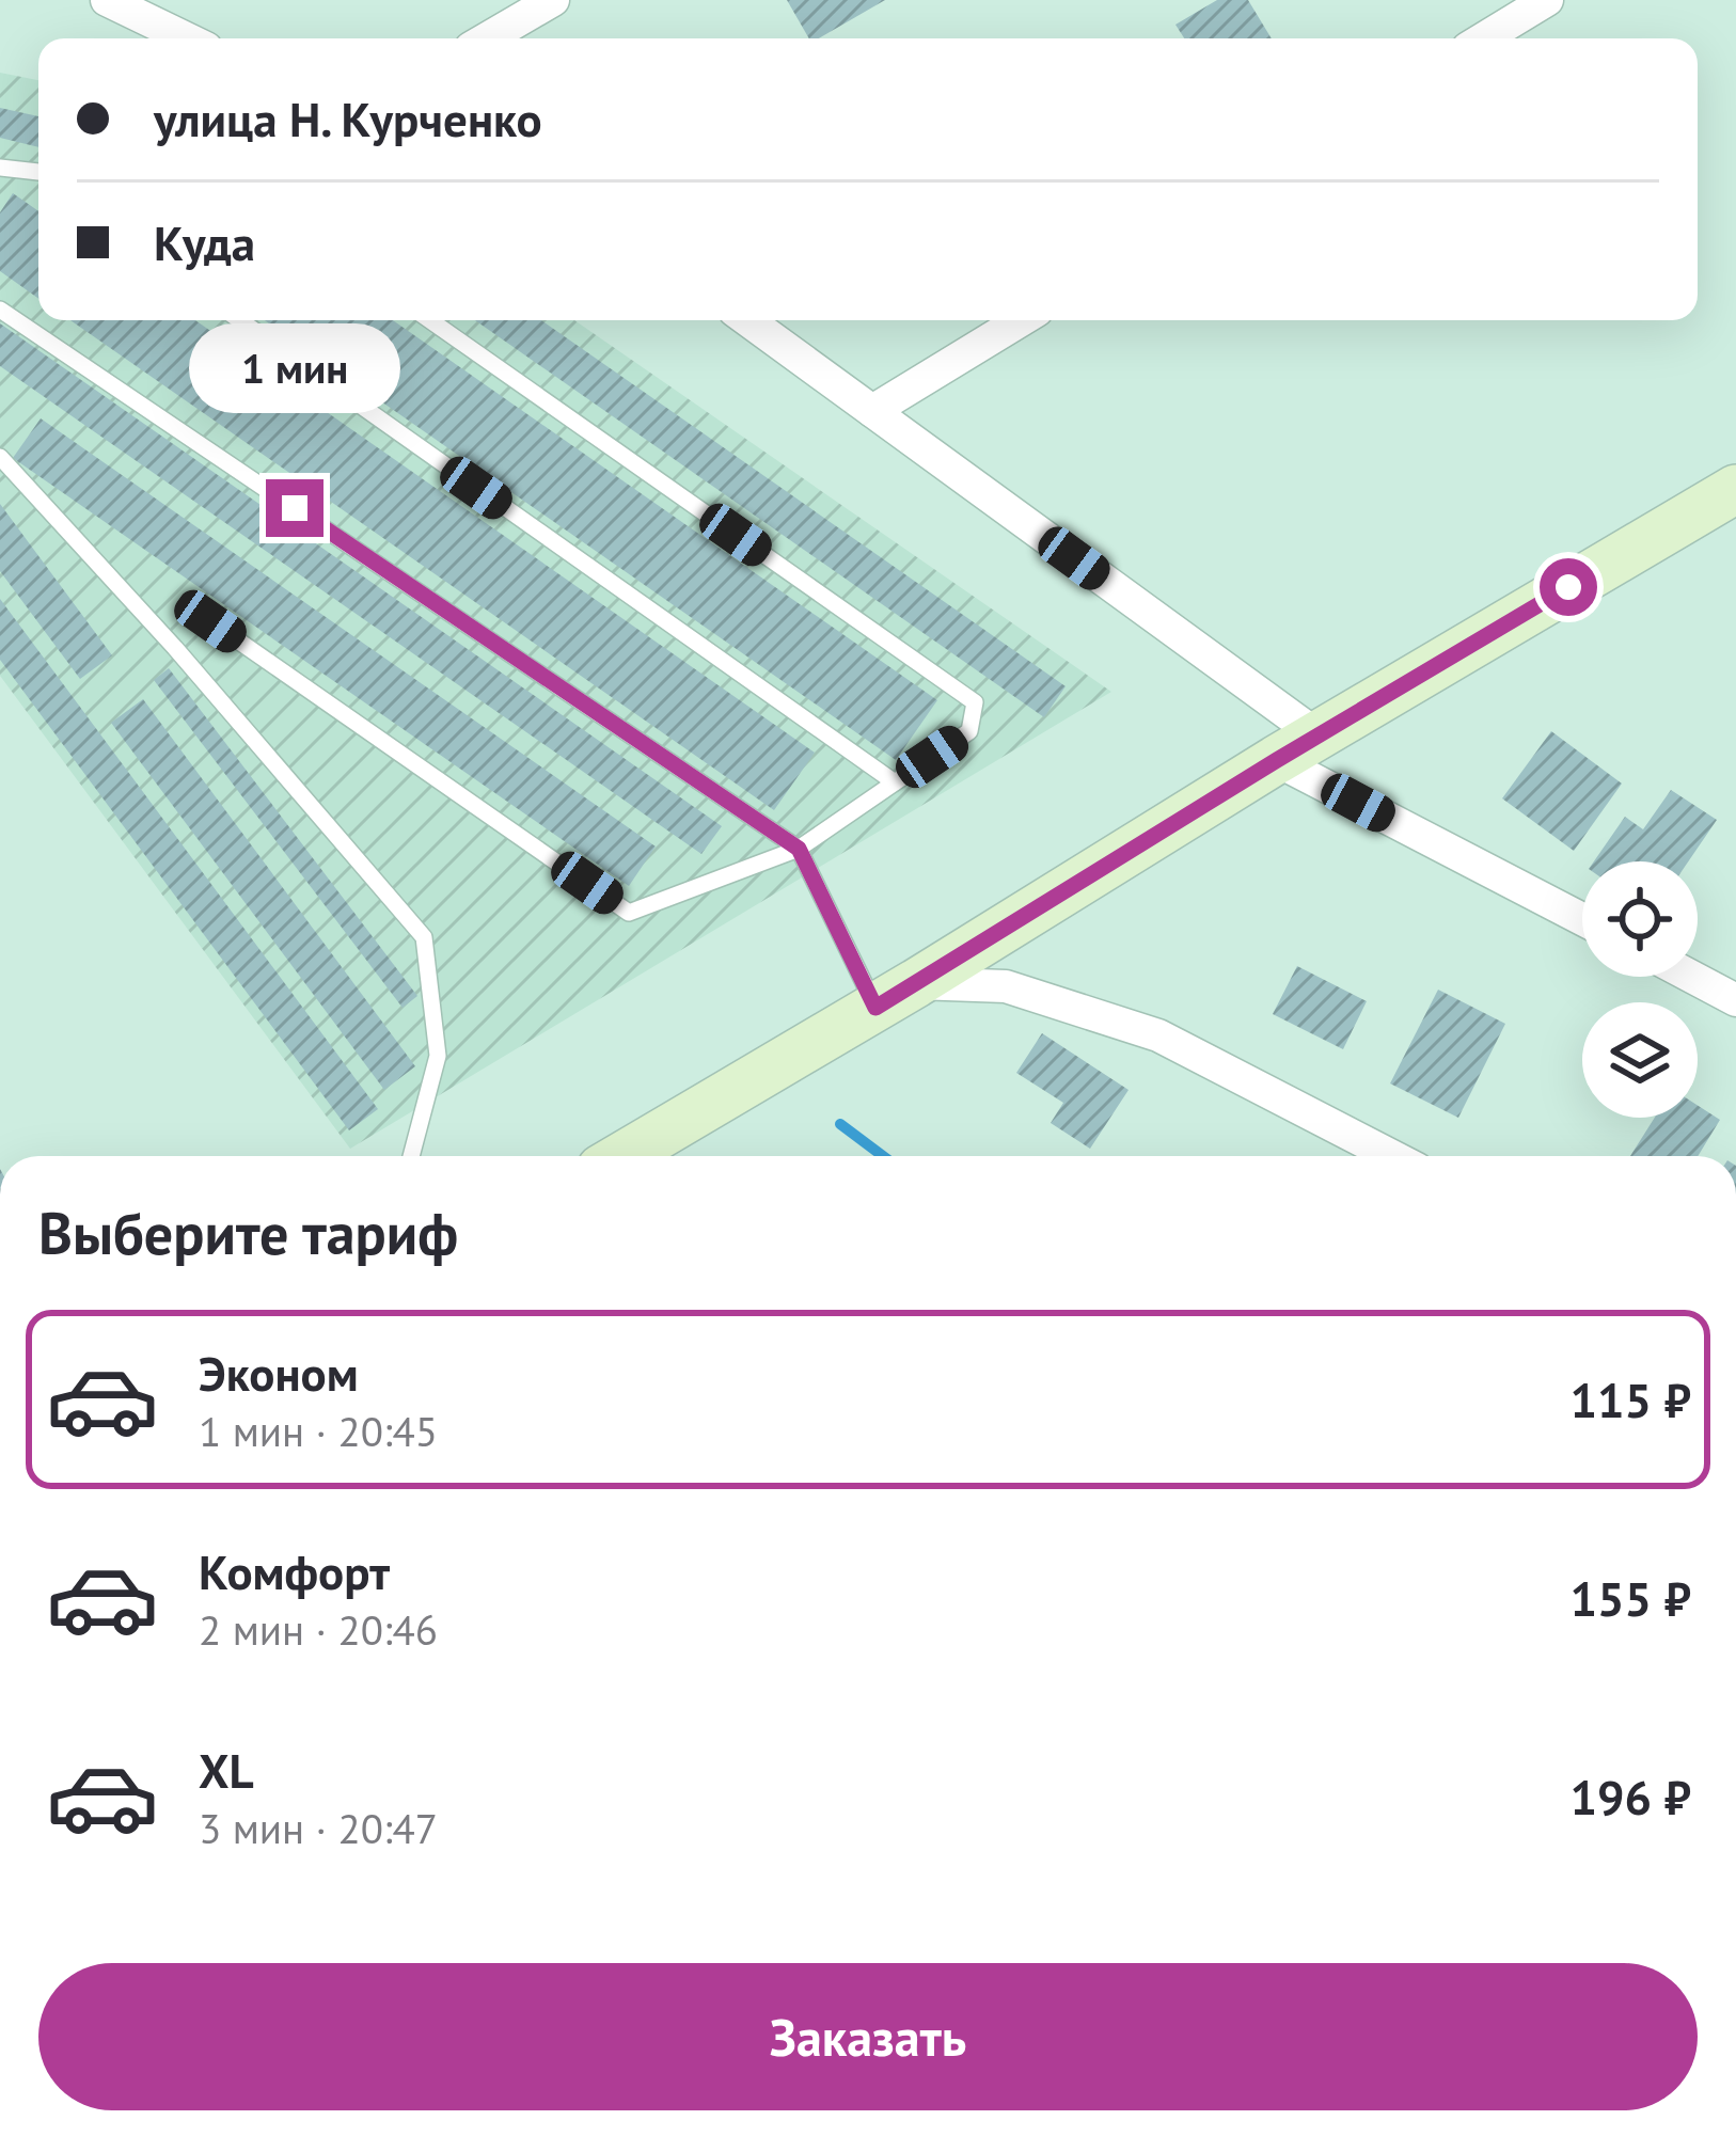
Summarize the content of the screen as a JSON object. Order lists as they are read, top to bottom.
{
  "page": {
    "banner": ["улица Н. Курченко", "Куда"],
    "bubble": "1 мин",
    "heading": "Выберите тариф",
    "list": [
      {
        "name": "Эконом",
        "note": "1 мин · 20:45",
        "value": "115 ₽"
      },
      {
        "name": "Комфорт",
        "note": "2 мин · 20:46",
        "value": "155 ₽"
      },
      {
        "name": "XL",
        "note": "3 мин · 20:47",
        "value": "196 ₽"
      }
    ],
    "buttons": "Заказать"
  }
}
